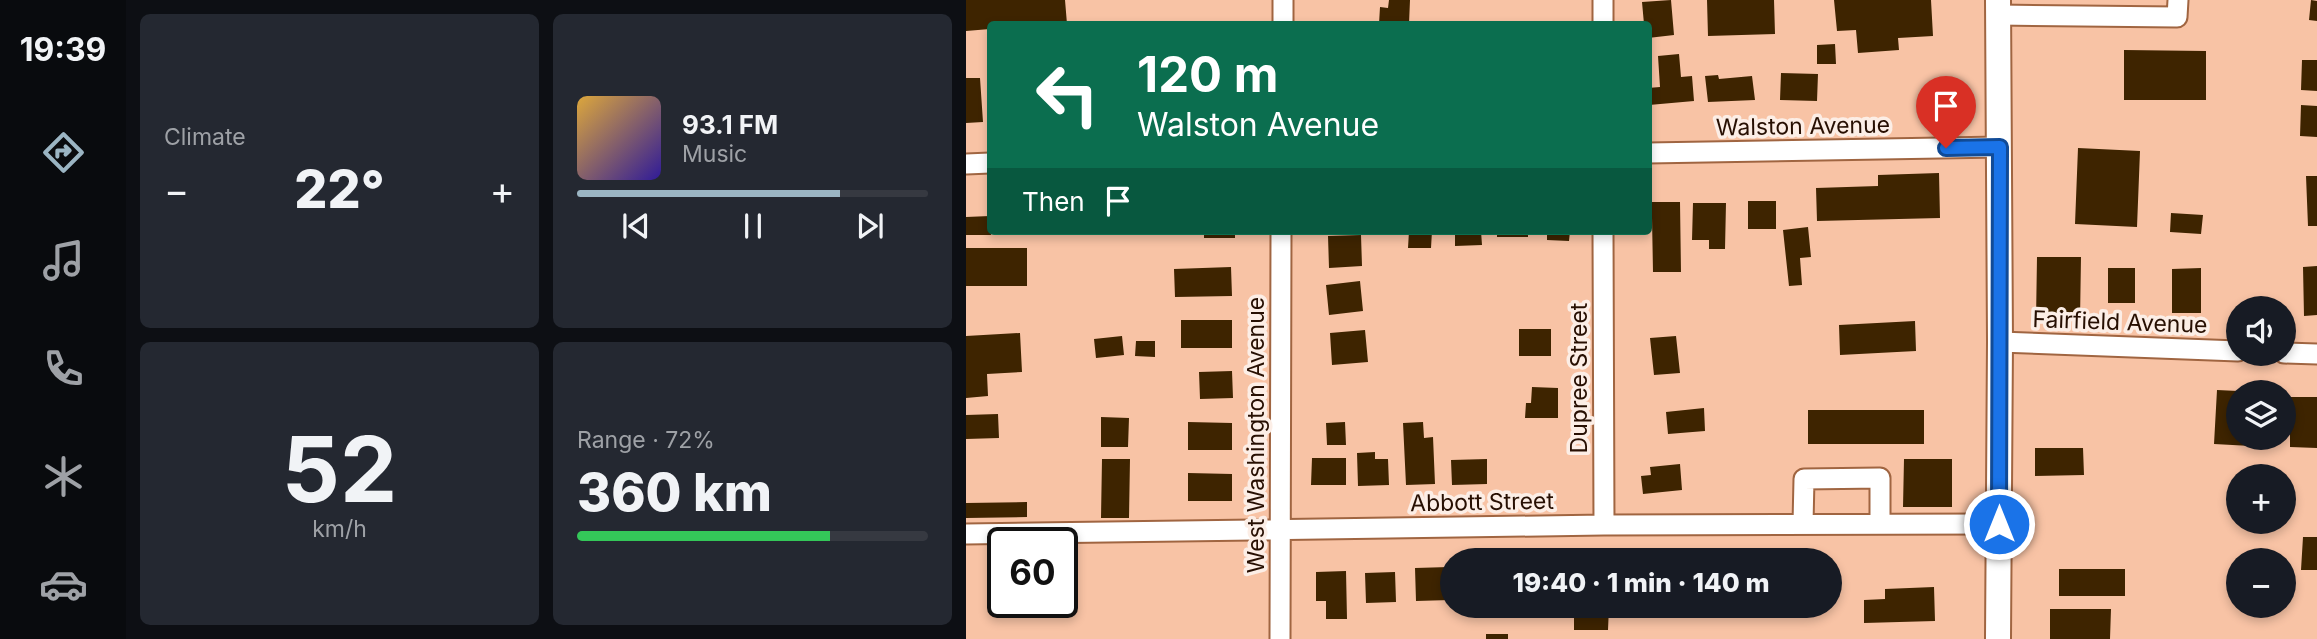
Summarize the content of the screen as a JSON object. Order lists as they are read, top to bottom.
{
  "streets": {
    "street": [
      "Walston Avenue",
      "Fairfield Avenue",
      "Dupree Street",
      "West Washington Avenue",
      "Abbott Street"
    ]
  },
  "crossings": [
    ["Dupree Street", "Abbott Street"],
    ["West Washington Avenue", "Abbott Street"]
  ],
  "page": {
    "tabs": "19:39",
    "tile": [
      "Climate",
      ["52", "km/h"],
      ["Range · 72%", "360 km"]
    ],
    "turn": ["120 m", "Walston Avenue"],
    "song": ["93.1 FM", "Music"],
    "heat": ["−", "22°", "+"],
    "then": "Then",
    "map_buttons": ["+", "−"],
    "limit": "60",
    "trip": "19:40 · 1 min · 140 m"
  }
}
